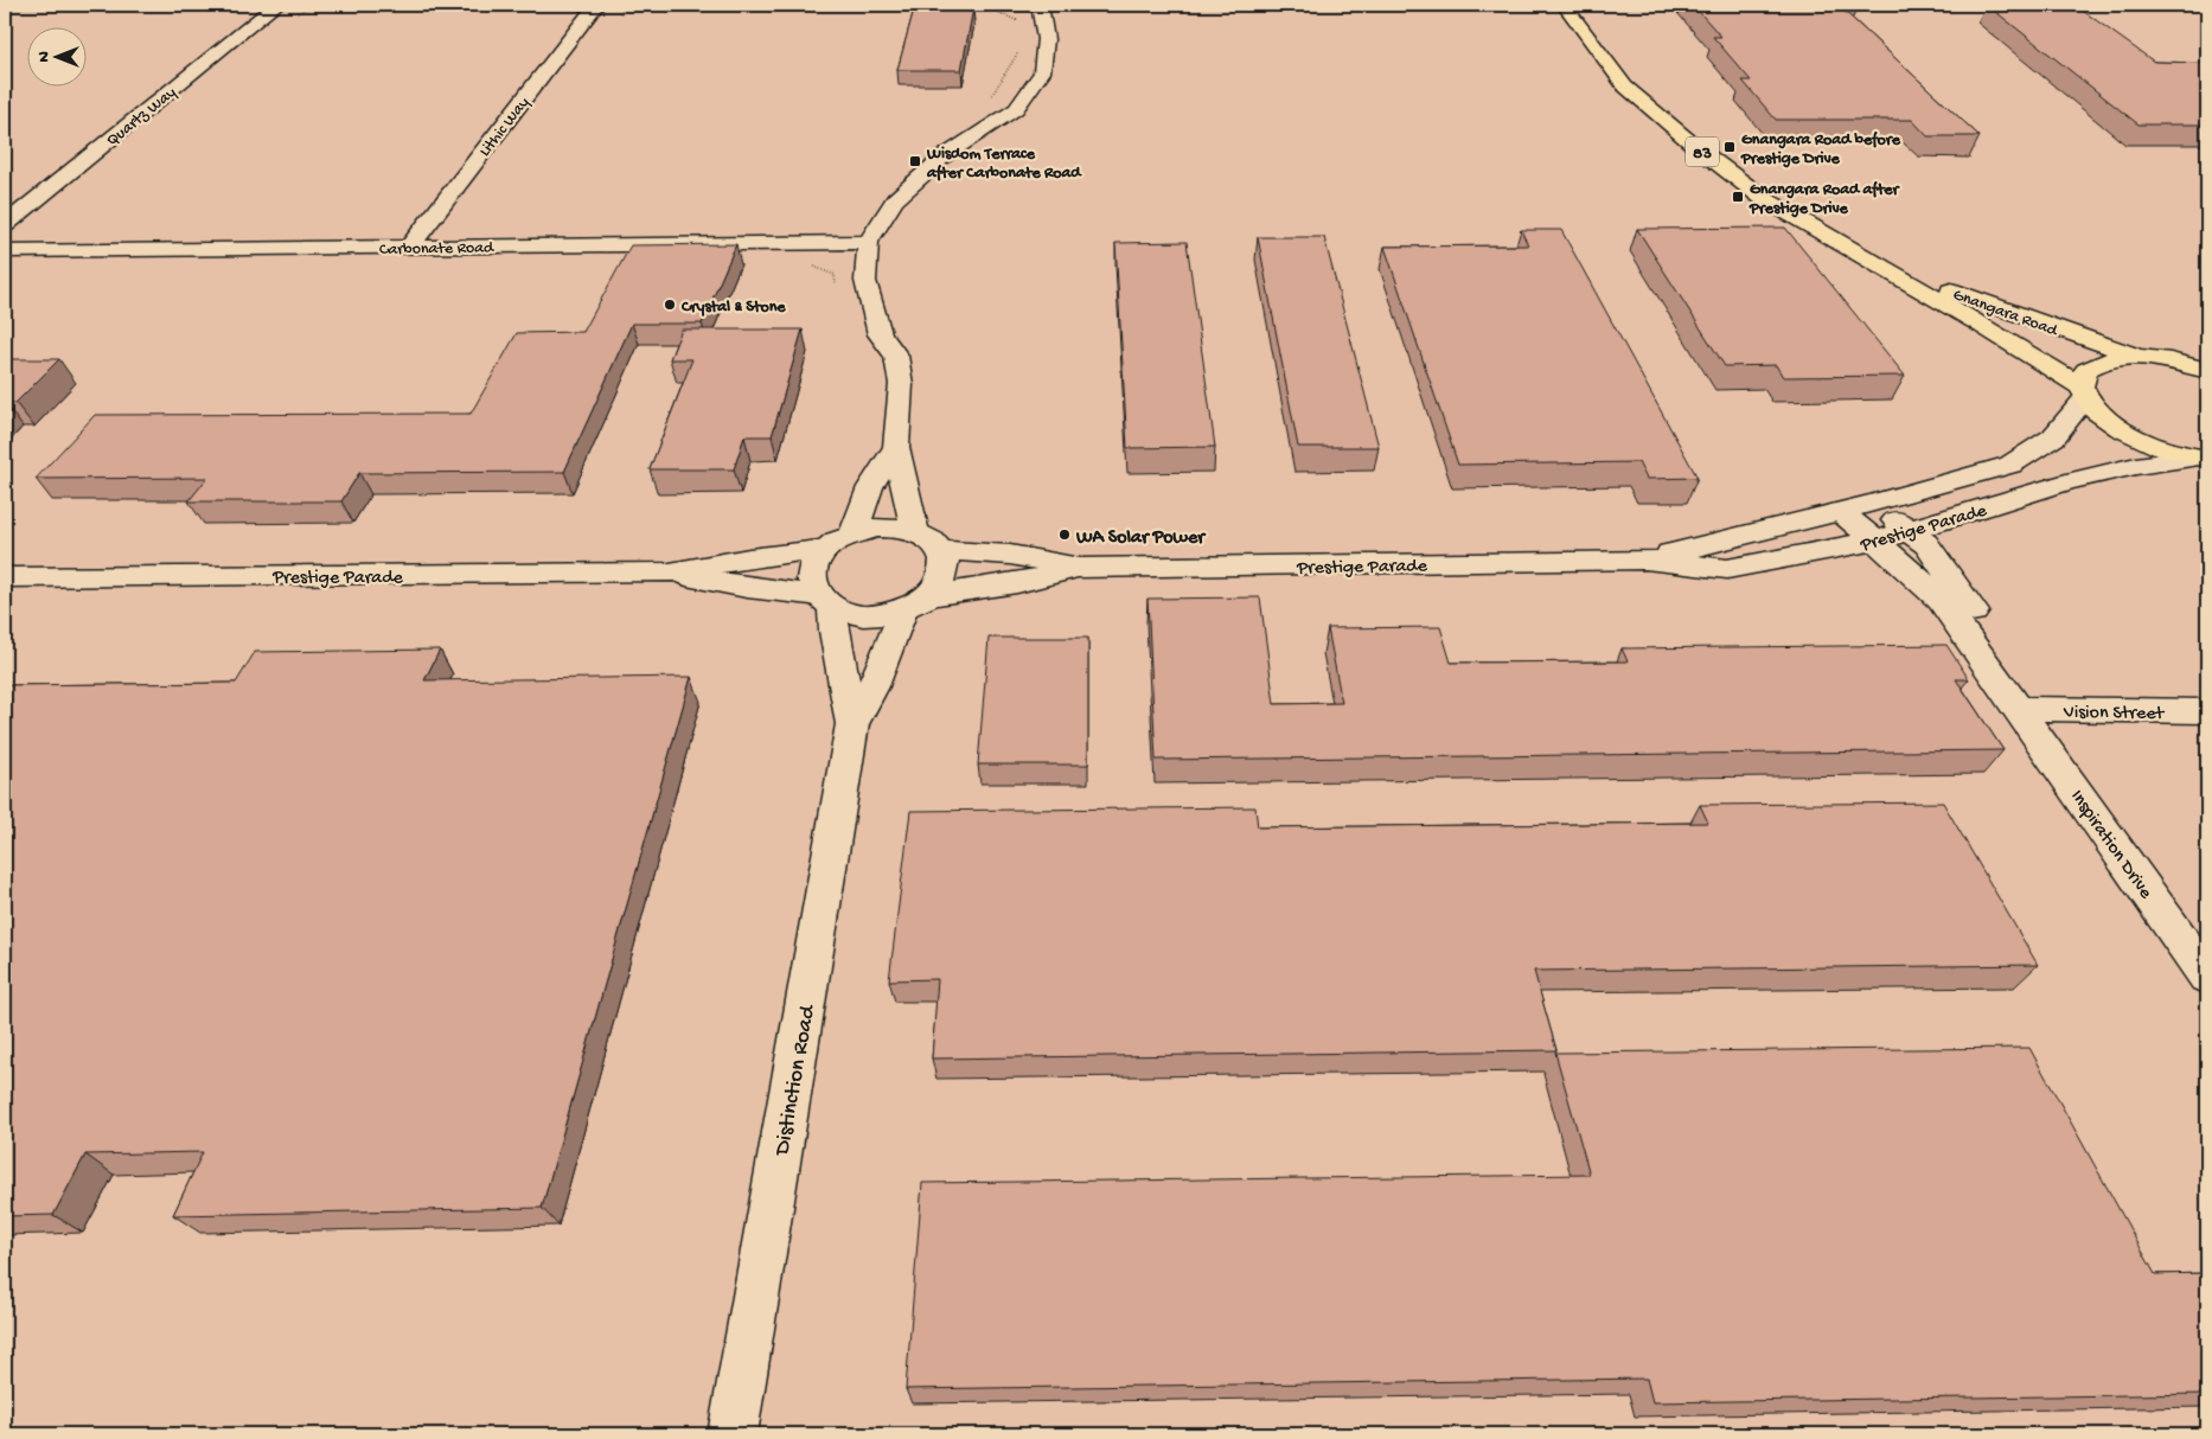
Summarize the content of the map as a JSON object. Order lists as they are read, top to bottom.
{
  "streets": {
    "main road": ["83", "Gnangara Road"],
    "street": [
      "Quartz Way",
      "Lithic Way",
      "Carbonate Road",
      "Prestige Parade",
      "Vision Street",
      "Inspiration Drive",
      "Distinction Road"
    ]
  },
  "crossings": [
    ["Lithic Way", "Carbonate Road"],
    ["Gnangara Road", "Prestige Parade"],
    ["Prestige Parade", "Inspiration Drive"],
    ["Prestige Parade", "Distinction Road"],
    ["Vision Street", "Inspiration Drive"]
  ],
  "places": {
    "transit": ["Gnangara Road before Prestige Drive", "Wisdom Terrace after Carbonate Road", "Gnangara Road after Prestige Drive"],
    "other": ["Crystal & Stone", "WA Solar Power"]
  },
  "north": "left"
}
